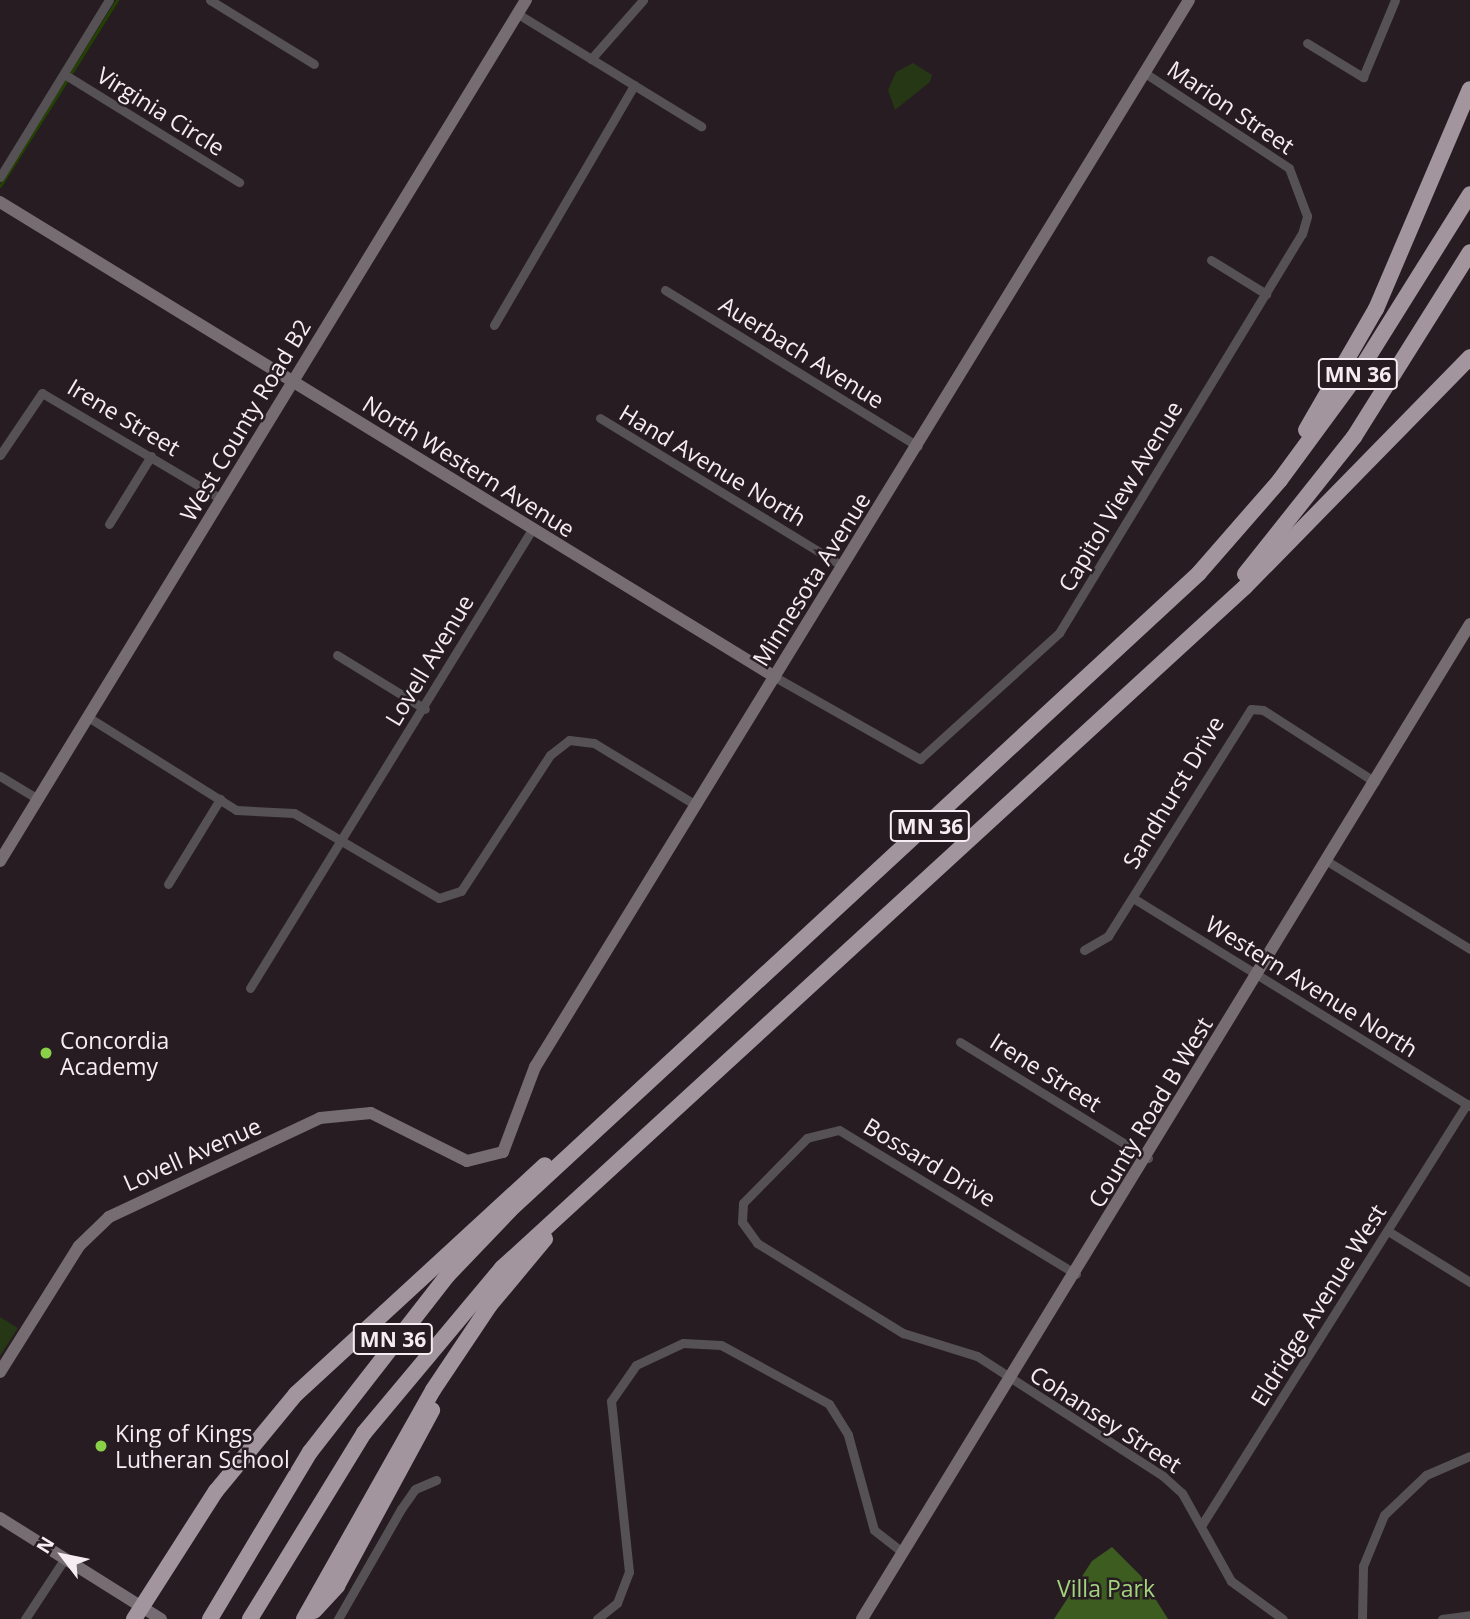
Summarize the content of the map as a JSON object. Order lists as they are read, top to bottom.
{
  "streets": {
    "highway": ["MN 36"],
    "street": [
      "Marion Street",
      "Virginia Circle",
      "Auerbach Avenue",
      "Irene Street",
      "West County Road B2",
      "Hand Avenue North",
      "North Western Avenue",
      "Capitol View Avenue",
      "Minnesota Avenue",
      "Lovell Avenue",
      "Sandhurst Drive",
      "Western Avenue North",
      "County Road B West",
      "Bossard Drive",
      "Eldridge Avenue West",
      "Cohansey Street"
    ]
  },
  "crossings": [
    ["Marion Street", "Capitol View Avenue"],
    ["Marion Street", "Minnesota Avenue"],
    ["Auerbach Avenue", "Minnesota Avenue"],
    ["Irene Street", "West County Road B2"],
    ["Irene Street", "County Road B West"],
    ["West County Road B2", "North Western Avenue"],
    ["Hand Avenue North", "Minnesota Avenue"],
    ["North Western Avenue", "Capitol View Avenue"],
    ["North Western Avenue", "Minnesota Avenue"],
    ["North Western Avenue", "Lovell Avenue"],
    ["Minnesota Avenue", "Lovell Avenue"],
    ["Sandhurst Drive", "Western Avenue North"],
    ["Sandhurst Drive", "County Road B West"],
    ["Western Avenue North", "County Road B West"],
    ["Western Avenue North", "Eldridge Avenue West"],
    ["County Road B West", "Bossard Drive"],
    ["County Road B West", "Cohansey Street"],
    ["Bossard Drive", "Cohansey Street"],
    ["Eldridge Avenue West", "Cohansey Street"]
  ],
  "parks": ["Villa Park"],
  "places": ["Concordia Academy", "King of Kings Lutheran School"],
  "north": "top left"
}
